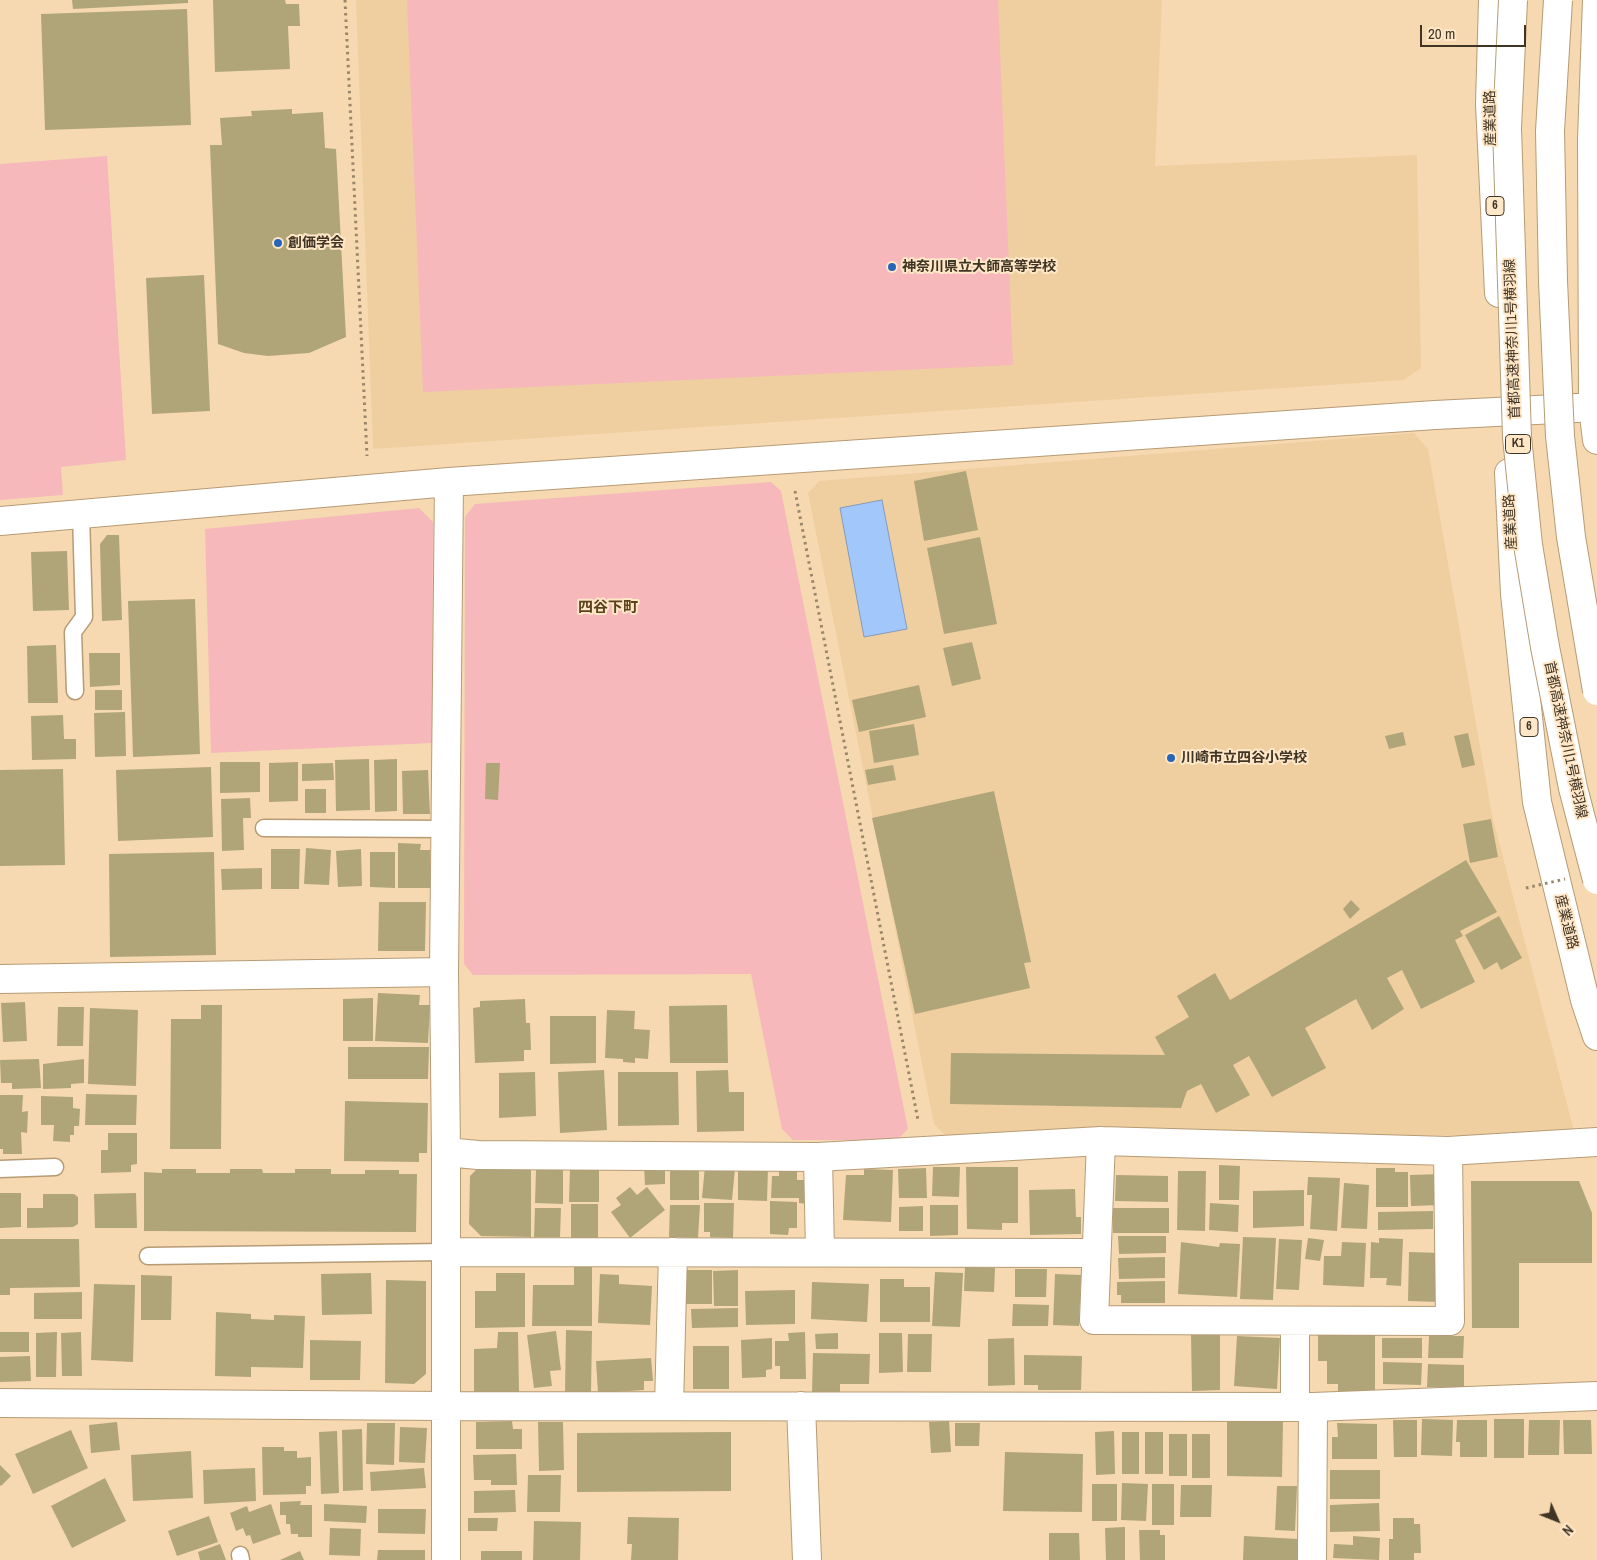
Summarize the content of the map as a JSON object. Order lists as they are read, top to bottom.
{
  "streets": {
    "main road": [
      "産業道路",
      "6",
      "首都高速神奈川1号横羽線",
      "K1"
    ]
  },
  "districts": ["四谷下町"],
  "places": ["創価学会", "神奈川県立大師高等学校", "川崎市立四谷小学校"],
  "scale_bar": "20 m",
  "north": "bottom right"
}
